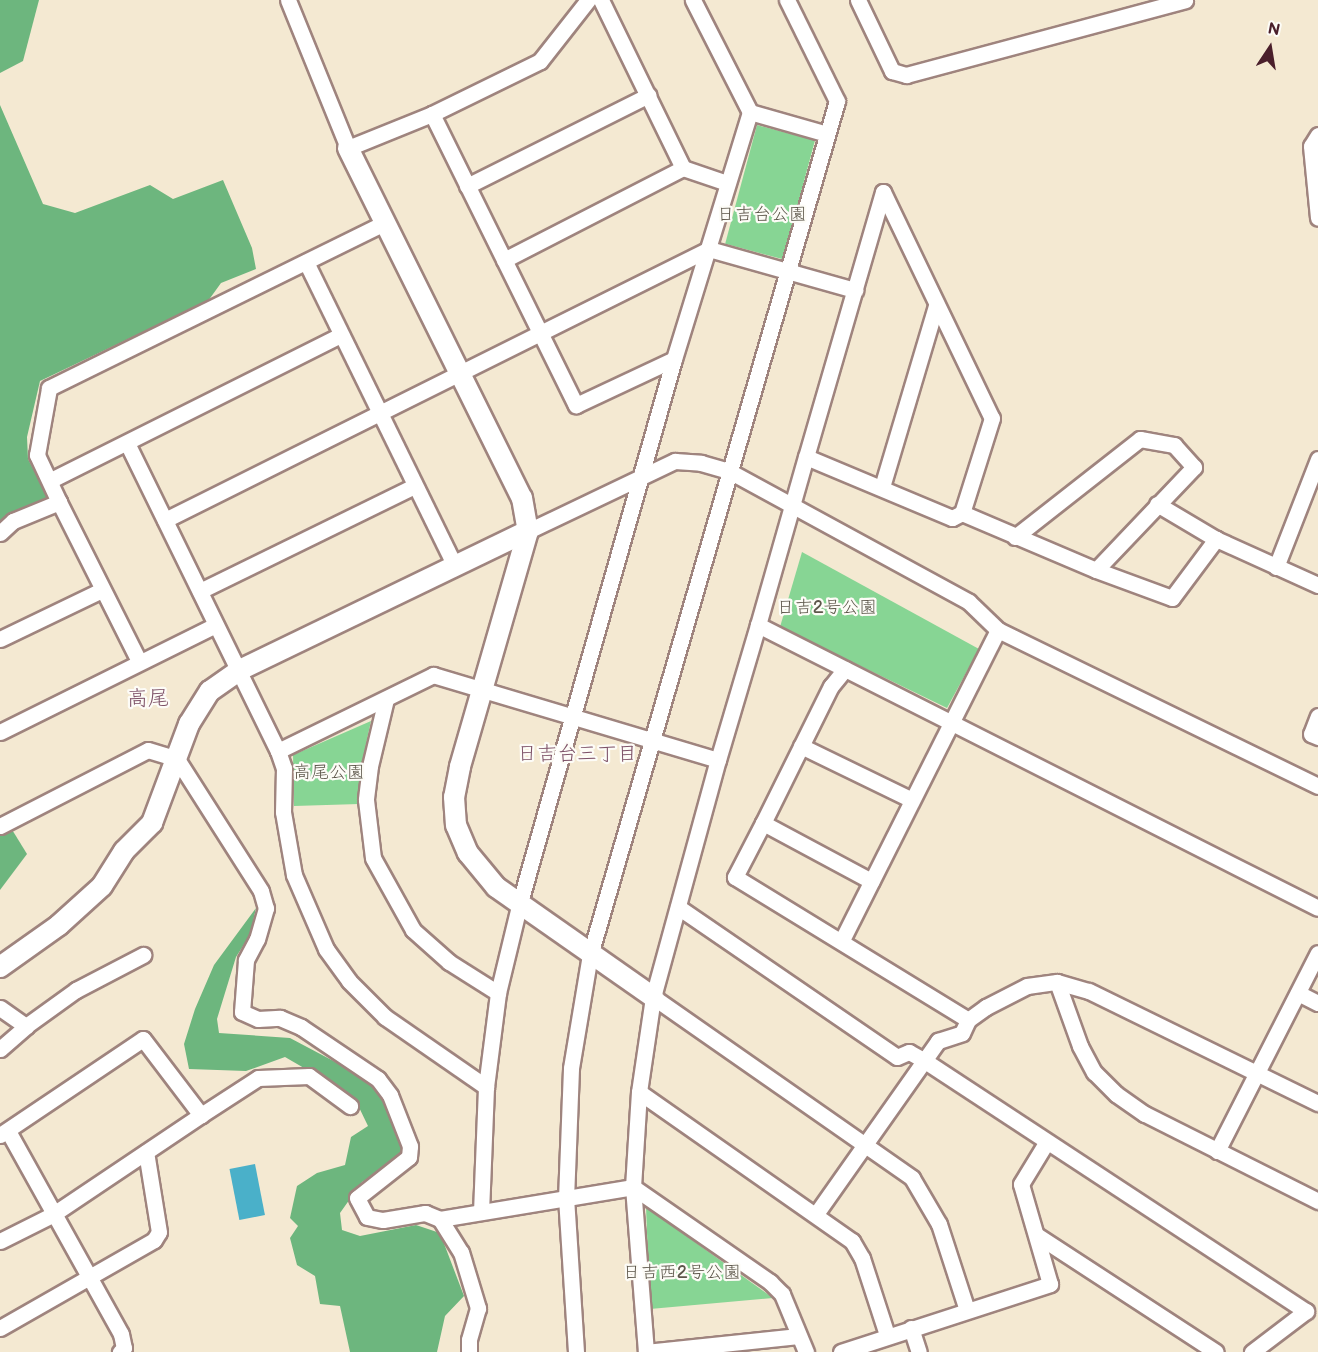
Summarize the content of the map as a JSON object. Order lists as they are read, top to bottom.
{
  "districts": ["高尾", "日吉台三丁目"],
  "parks": [
    "日吉台公園",
    "日吉2号公園",
    "高尾公園",
    "日吉西2号公園"
  ],
  "north": "top"
}
